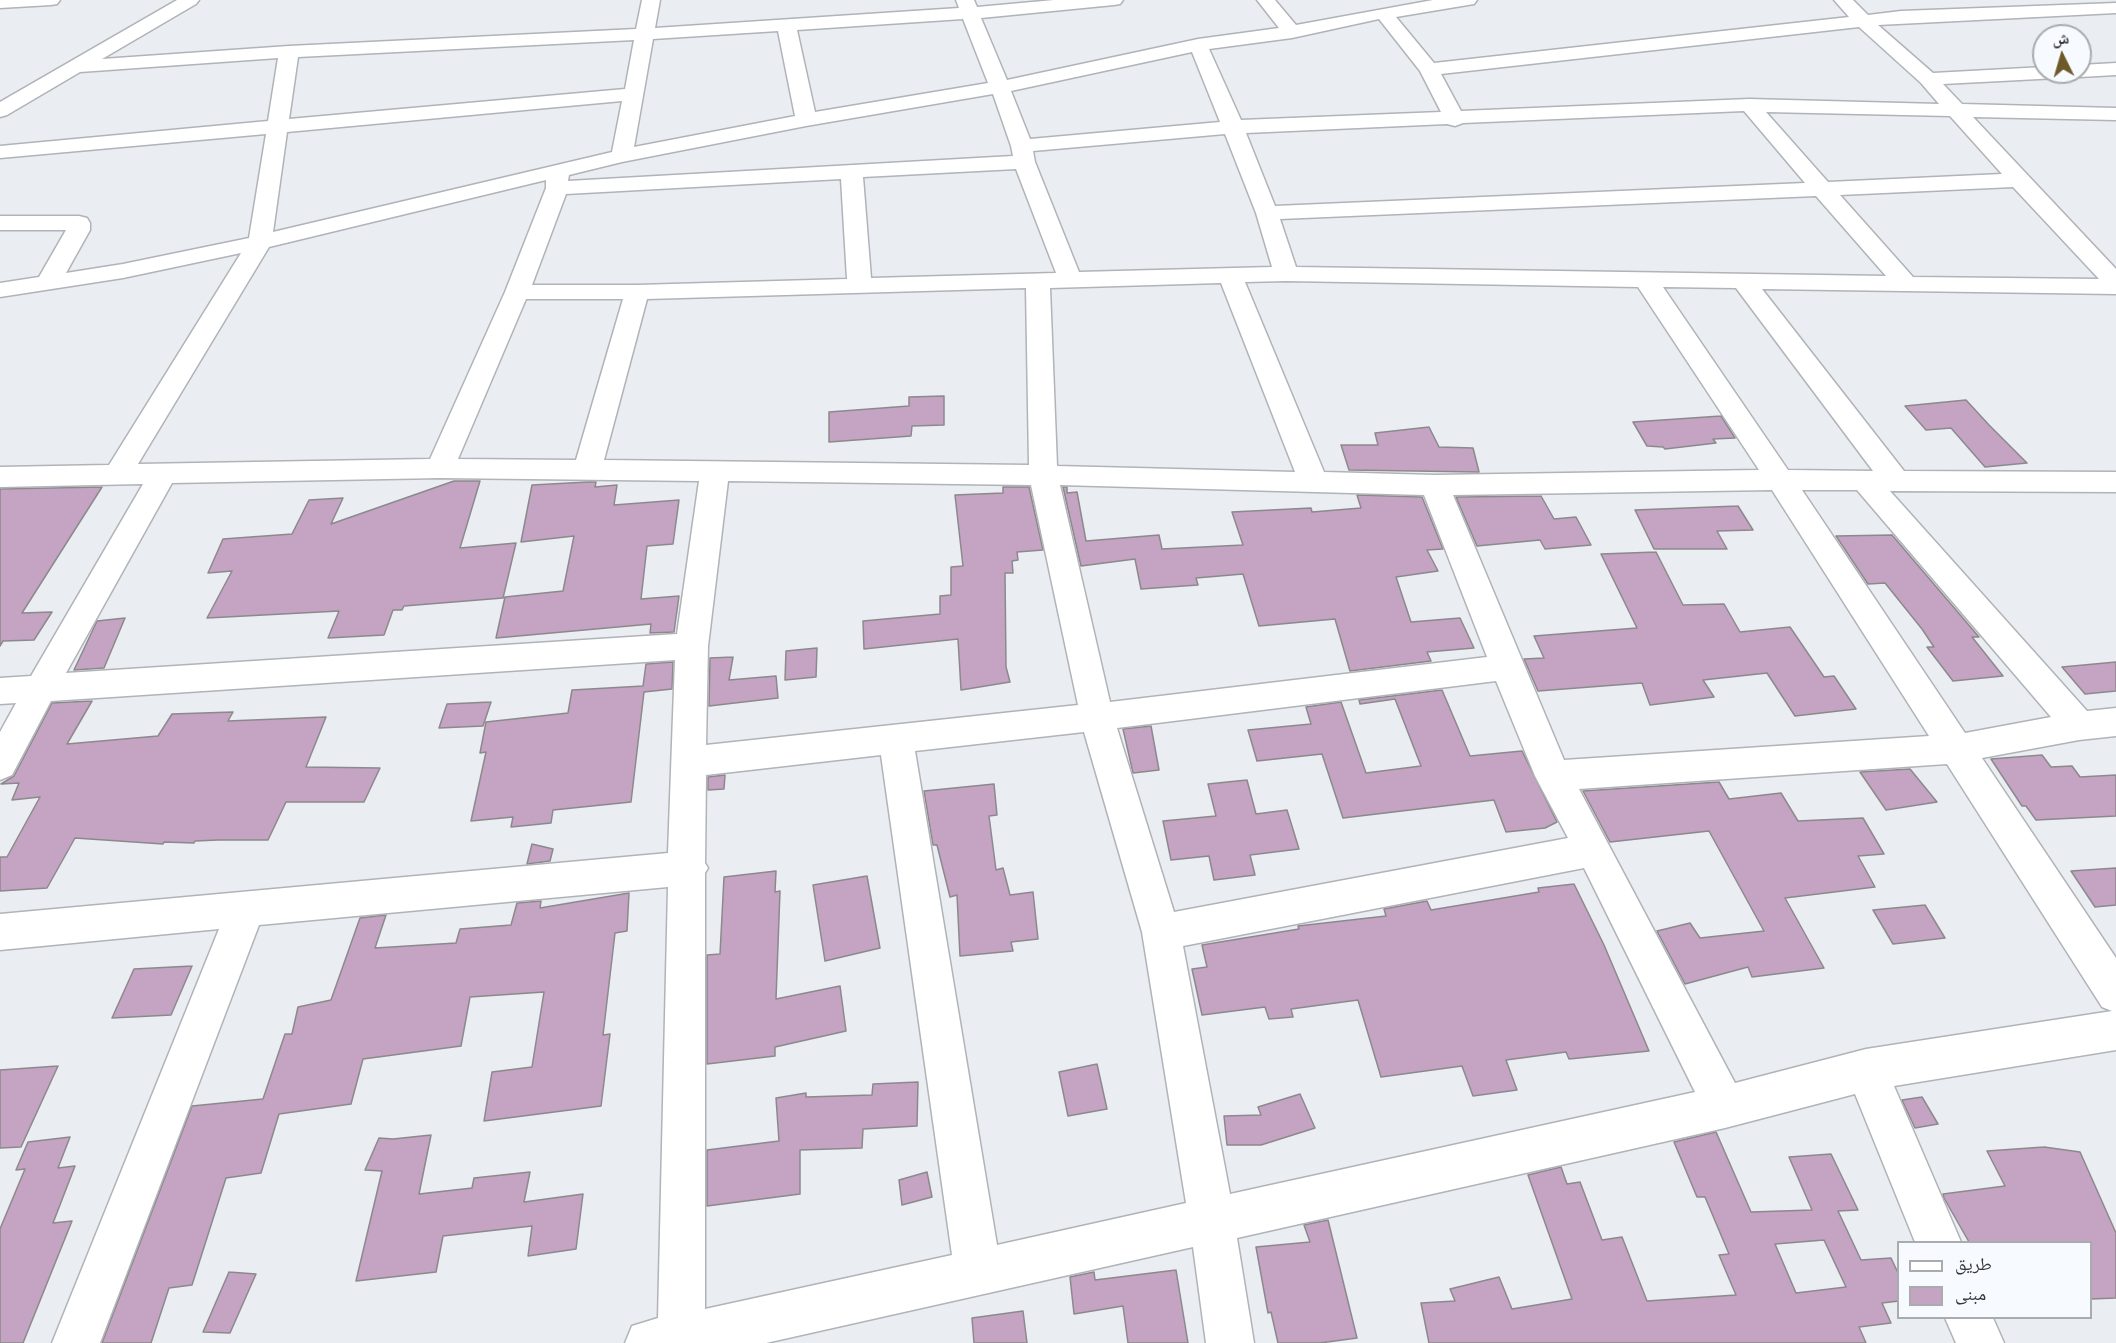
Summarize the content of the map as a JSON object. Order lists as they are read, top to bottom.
{
  "legend": ["طريق", "مبنى"],
  "north": "top"
}
